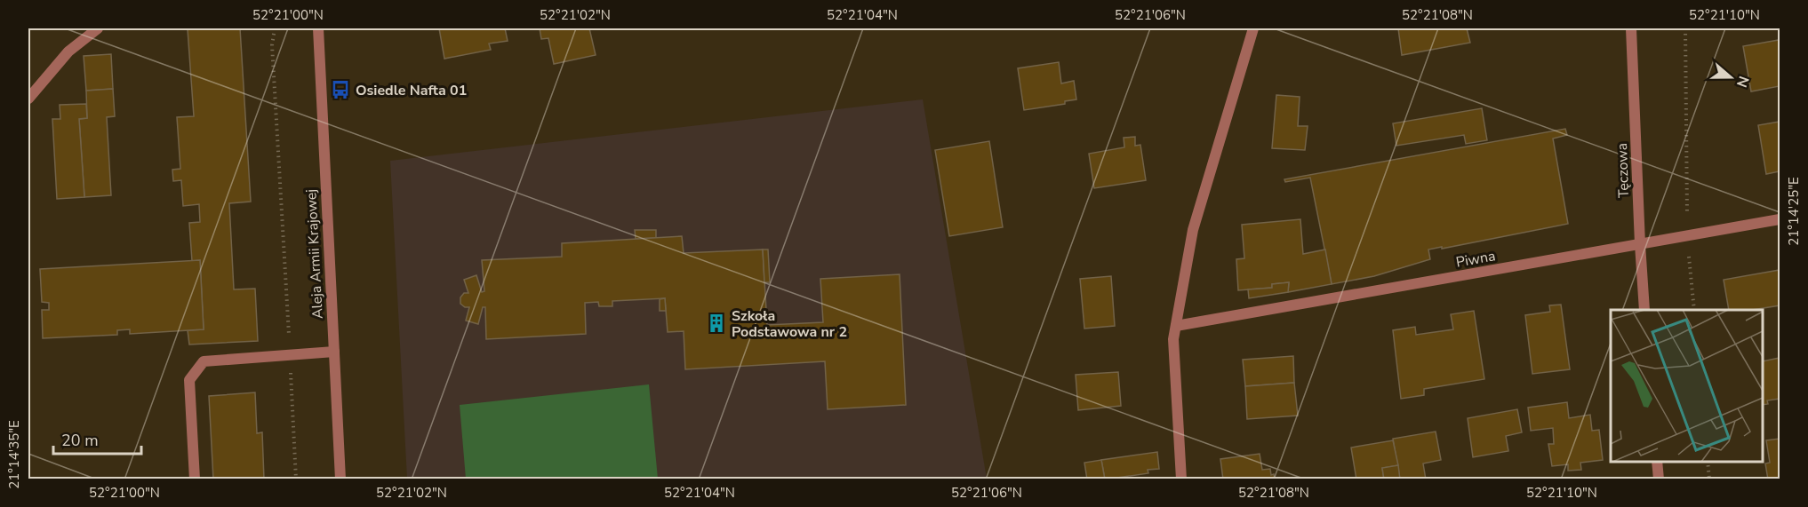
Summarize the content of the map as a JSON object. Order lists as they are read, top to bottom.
{
  "streets": {
    "street": ["Tęczowa", "Aleja Armii Krajowej", "Piwna"]
  },
  "crossings": [
    ["Tęczowa", "Piwna"]
  ],
  "places": {
    "bus stop": ["Osiedle Nafta 01"],
    "building": ["Szkoła Podstawowa nr 2"]
  },
  "scale_bar": "20 m",
  "north": "right",
  "coordinates": [
    "52°21'00\"N",
    "52°21'02\"N",
    "52°21'04\"N",
    "52°21'06\"N",
    "52°21'08\"N",
    "52°21'10\"N",
    "21°14'25\"E",
    "21°14'35\"E"
  ]
}
